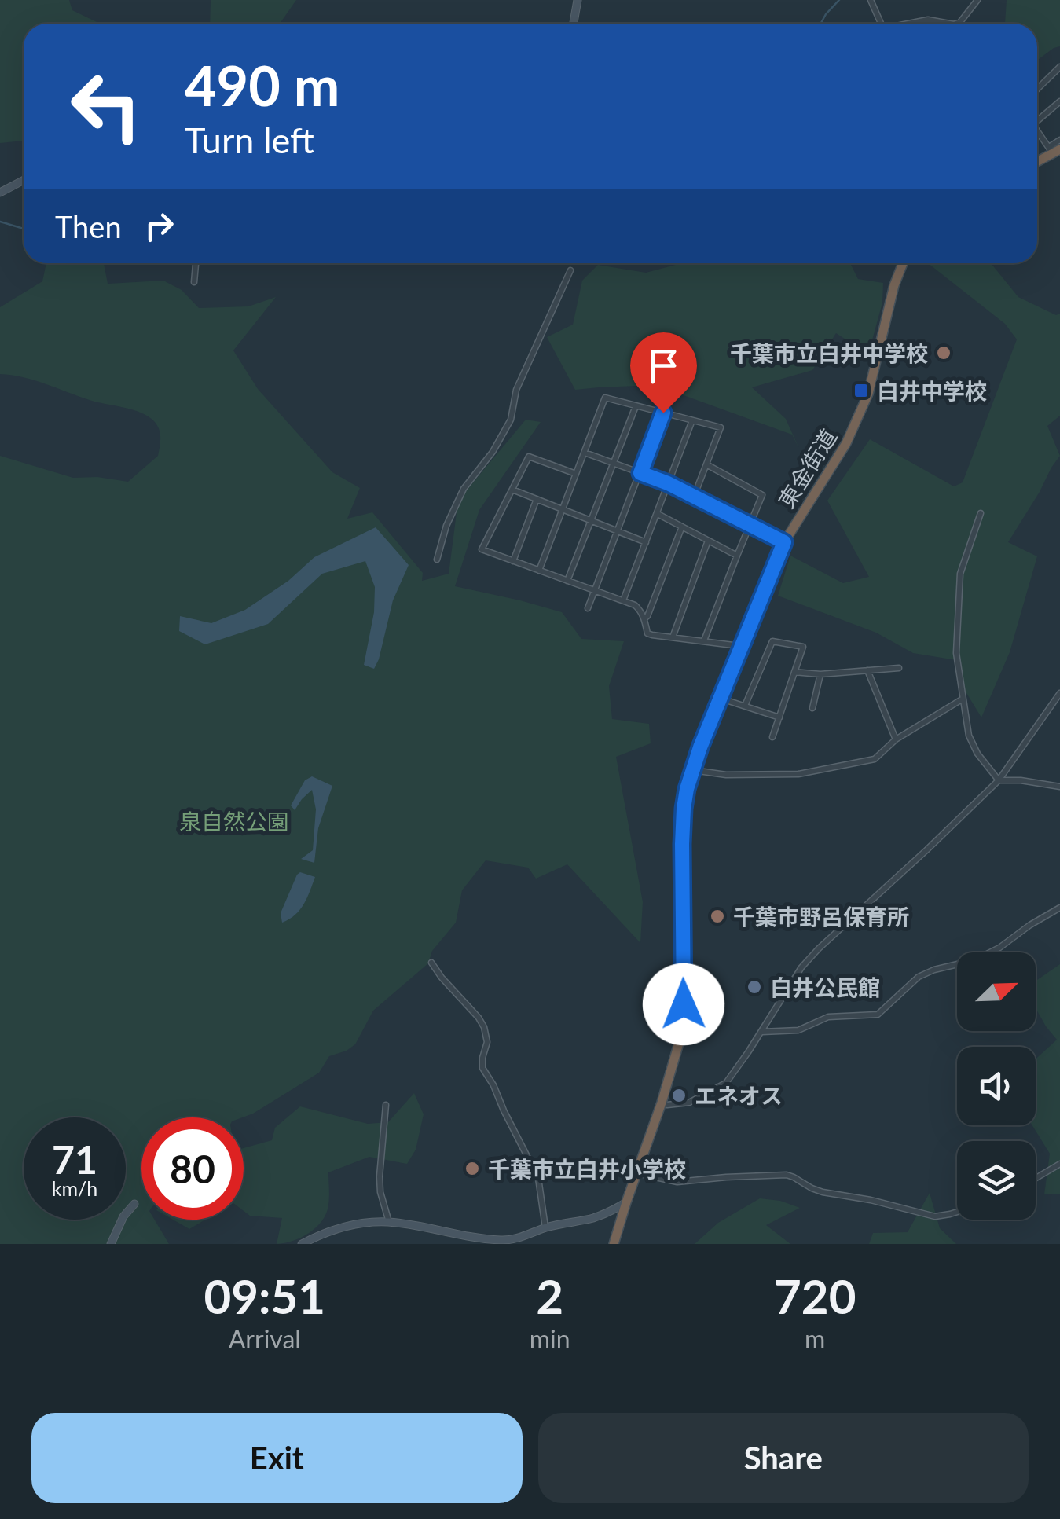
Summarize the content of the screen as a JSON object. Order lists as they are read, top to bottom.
{
  "streets": {
    "highway": ["東金街道"]
  },
  "parks": ["泉自然公園"],
  "places": {
    "other": [
      "千葉市立白井中学校",
      "千葉市野呂保育所",
      "白井公民館",
      "エネオス",
      "千葉市立白井小学校"
    ],
    "transit": ["白井中学校"]
  },
  "north": "top right",
  "page": {
    "turn": ["490 m", "Turn left"],
    "then": "Then",
    "speed": "71 km/h",
    "limit": "80",
    "eta": [
      "09:51",
      "Arrival",
      "2",
      "min",
      "720",
      "m"
    ],
    "buttons": ["Exit", "Share"]
  }
}
